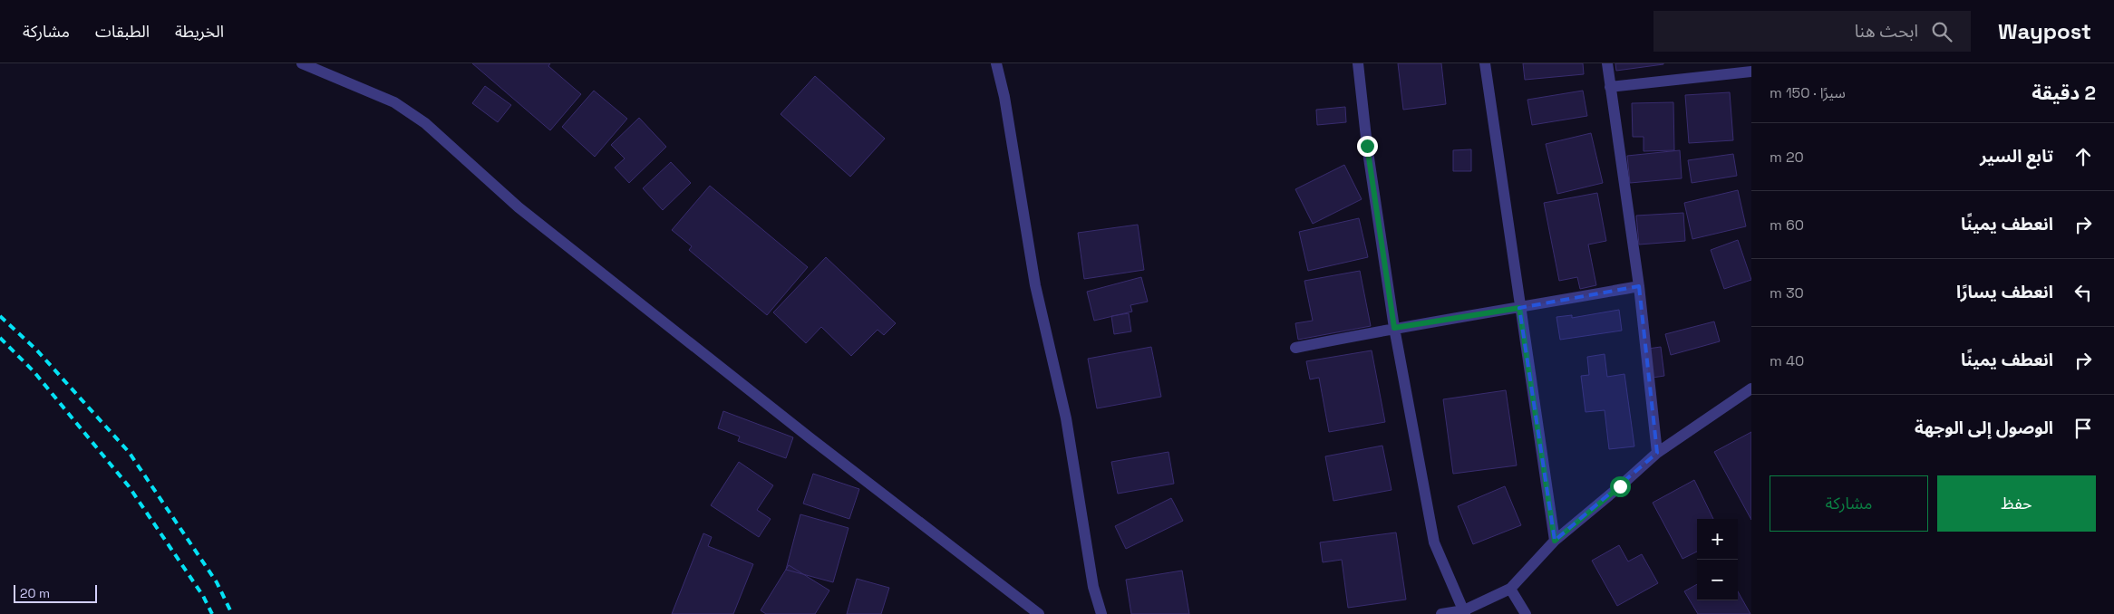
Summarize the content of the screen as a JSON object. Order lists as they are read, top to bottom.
{
  "scale_bar": "20 m",
  "page": {
    "header": "Waypost",
    "search": "ابحث هنا",
    "nav": ["الخريطة", "الطبقات", "مشاركة"],
    "heading": ["2 دقيقة", "سيرًا · 150 m"],
    "list": [
      ["تابع السير", "20 m"],
      ["انعطف يمينًا", "60 m"],
      ["انعطف يسارًا", "30 m"],
      ["انعطف يمينًا", "40 m"],
      "الوصول إلى الوجهة"
    ],
    "buttons": ["حفظ", "مشاركة"],
    "map_buttons": ["+", "−"],
    "scale": "20 m"
  }
}
